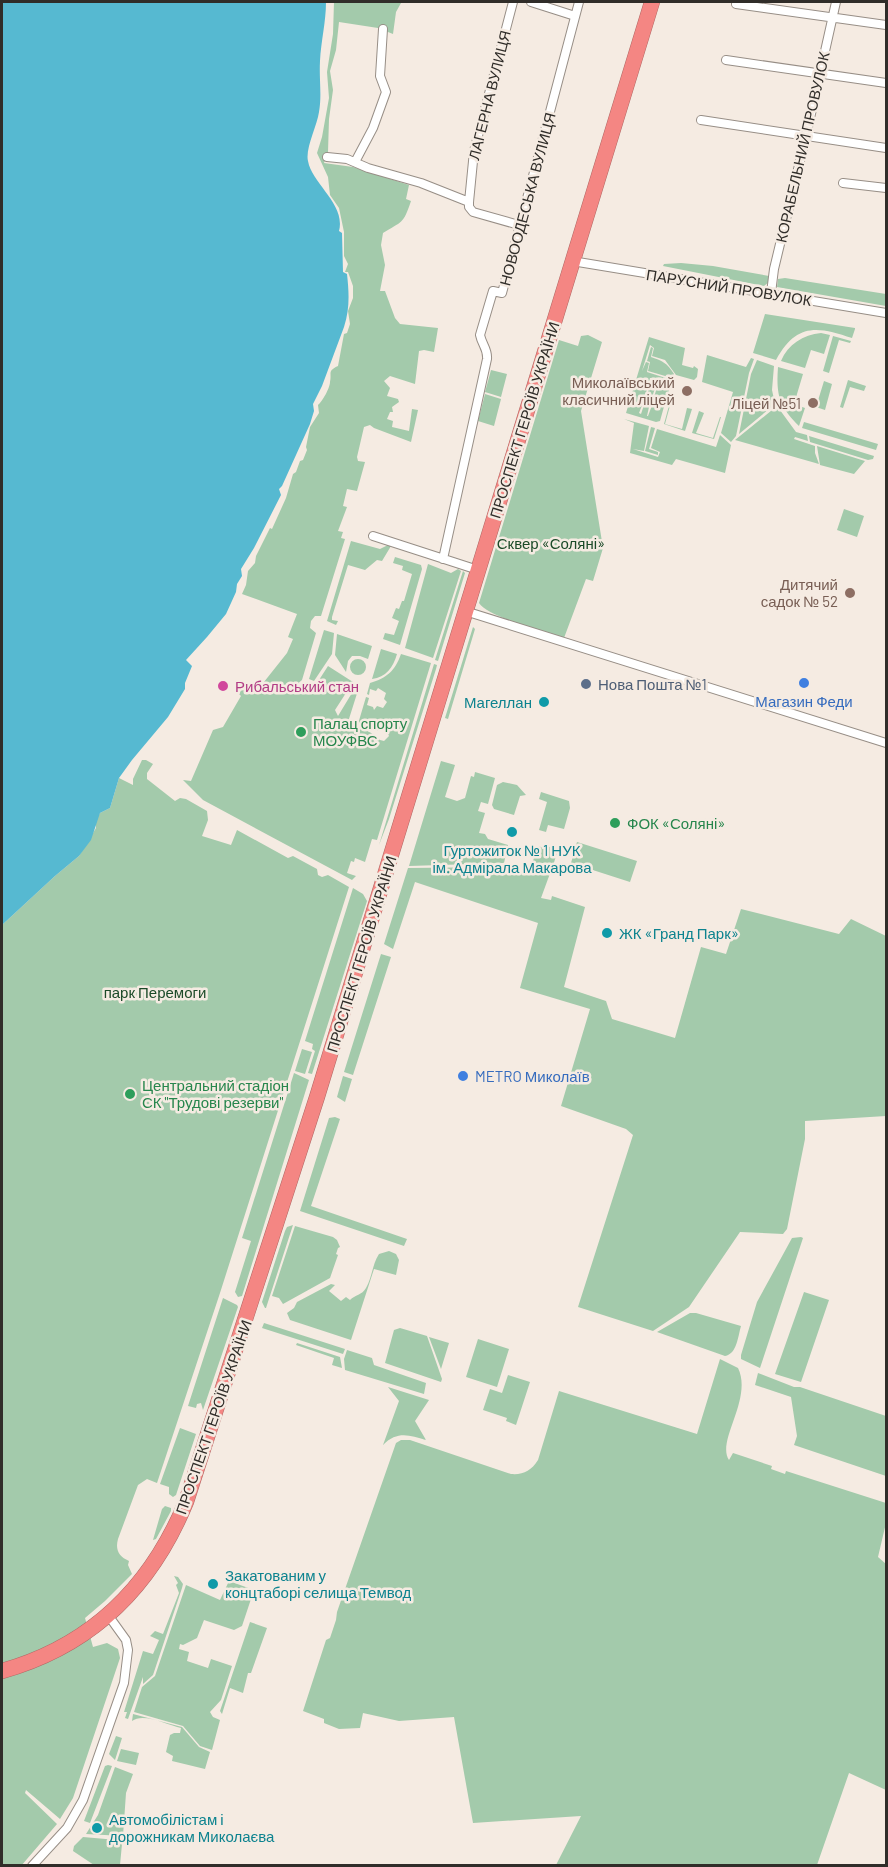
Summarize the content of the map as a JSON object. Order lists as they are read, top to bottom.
{
  "streets": {
    "highway": ["ПРОСПЕКТ ГЕРОЇВ УКРАЇНИ"],
    "street": [
      "ЛАГЕРНА ВУЛИЦЯ",
      "КОРАБЕЛЬНИЙ ПРОВУЛОК",
      "НОВООДЕСЬКА ВУЛИЦЯ",
      "ПАРУСНИЙ ПРОВУЛОК"
    ]
  },
  "crossings": [
    ["КОРАБЕЛЬНИЙ ПРОВУЛОК", "ПАРУСНИЙ ПРОВУЛОК"],
    ["ПАРУСНИЙ ПРОВУЛОК", "ПРОСПЕКТ ГЕРОЇВ УКРАЇНИ"]
  ],
  "parks": ["Сквер «Соляні»", "парк Перемоги"],
  "places": [
    "Миколаївський класичний ліцей",
    "Ліцей №51",
    "Дитячий садок № 52",
    "Магазин Феди",
    "Нова Пошта №1",
    "Рибальський стан",
    "Магеллан",
    "Палац спорту МОУФВС",
    "ФОК «Соляні»",
    "Гуртожиток № 1 НУК ім. Адмірала Макарова",
    "ЖК «Гранд Парк»",
    "METRO Миколаїв",
    "Центральний стадіон СК \"Трудові резерви\"",
    "Закатованим у концтаборі селища Темвод",
    "Автомобілістам і дорожникам Миколаєва"
  ]
}
